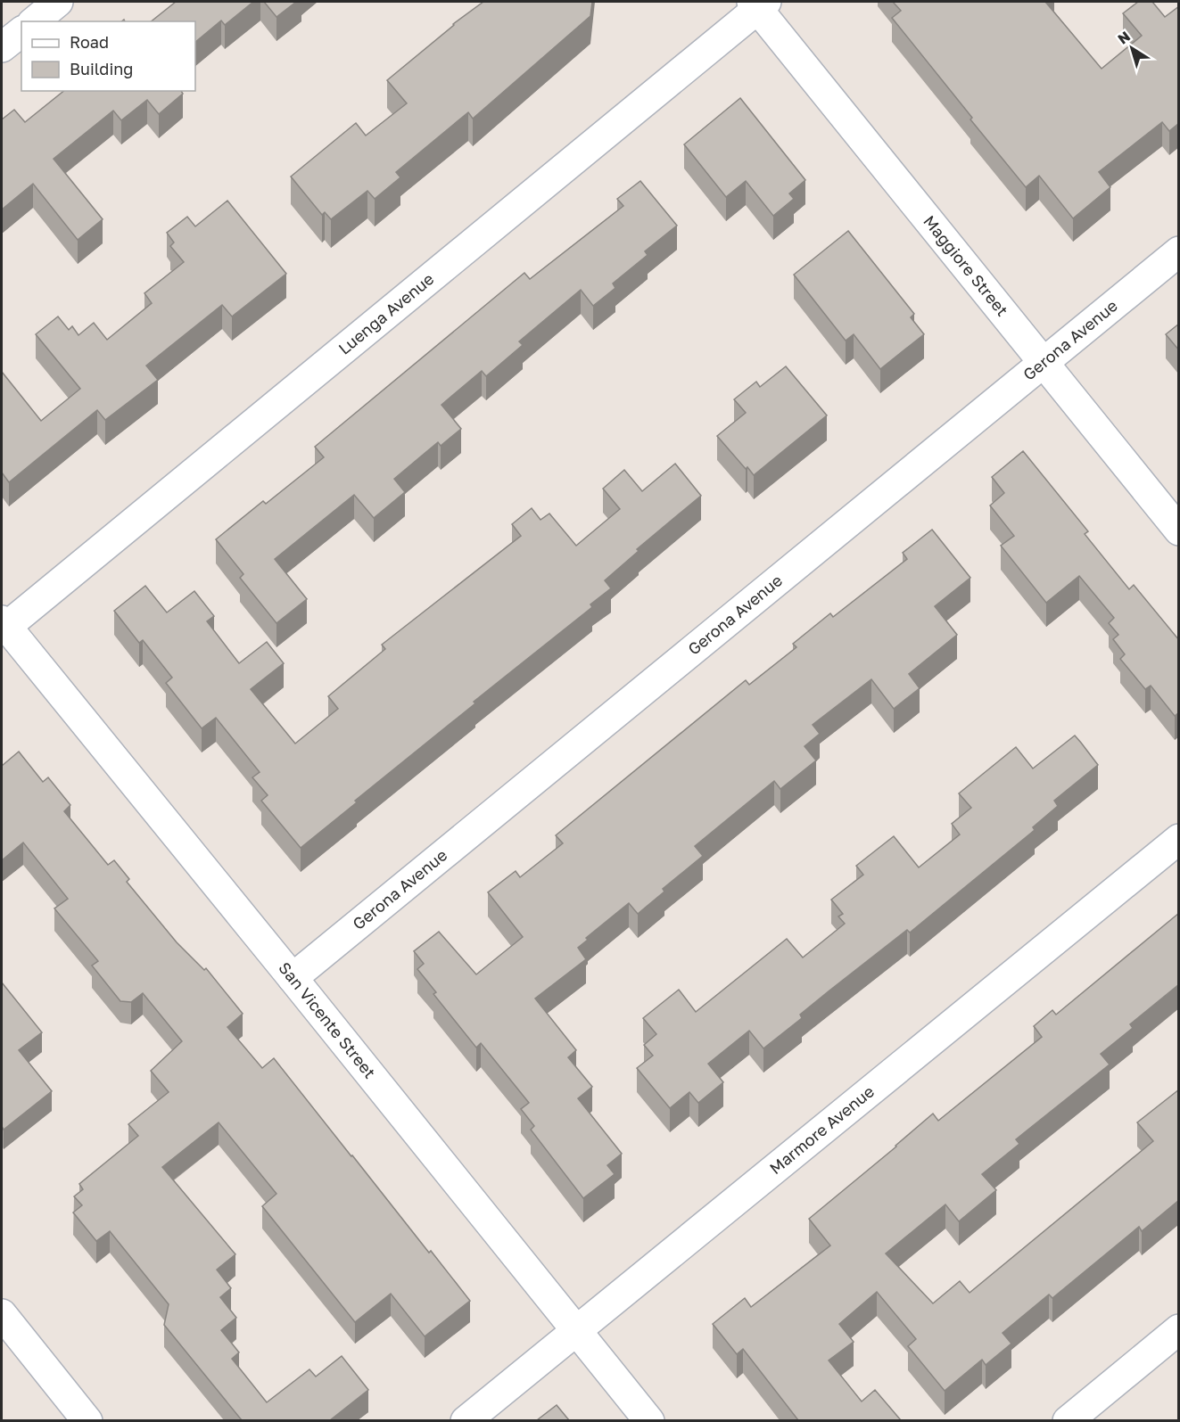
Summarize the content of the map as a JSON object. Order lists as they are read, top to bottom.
{
  "streets": {
    "street": [
      "Maggiore Street",
      "Luenga Avenue",
      "Gerona Avenue",
      "San Vicente Street",
      "Marmore Avenue"
    ]
  },
  "crossings": [
    ["Maggiore Street", "Luenga Avenue"],
    ["Maggiore Street", "Gerona Avenue"],
    ["Luenga Avenue", "San Vicente Street"],
    ["Gerona Avenue", "San Vicente Street"],
    ["San Vicente Street", "Marmore Avenue"]
  ],
  "legend": ["Road", "Building"],
  "north": "top left"
}
